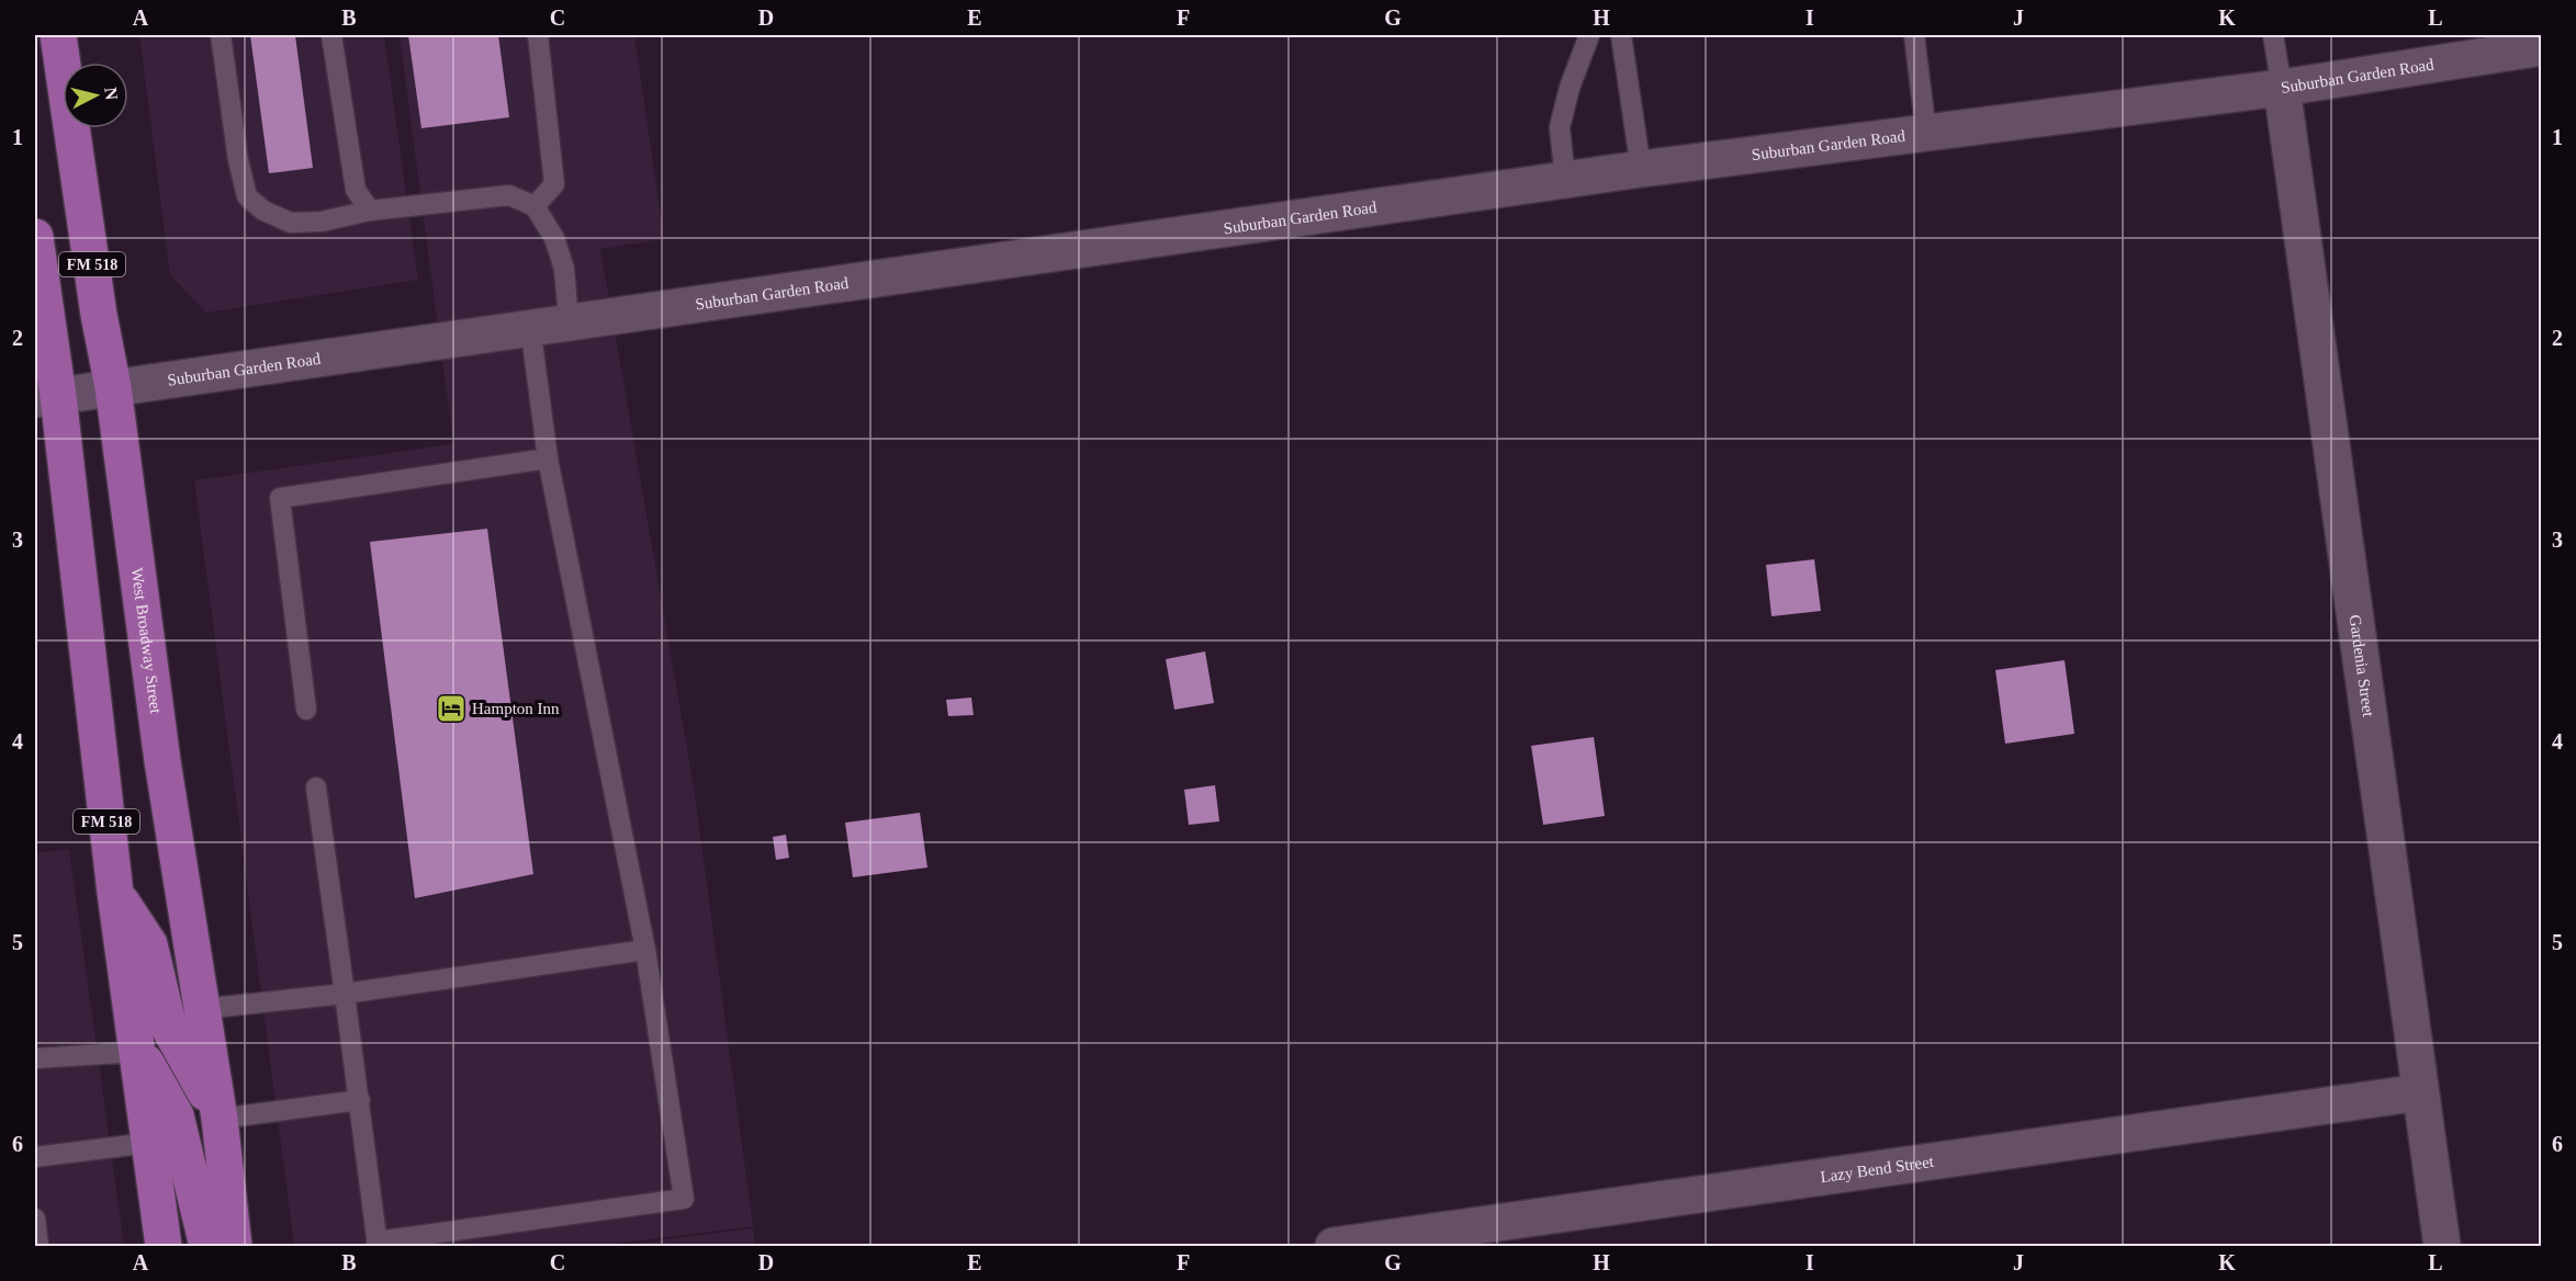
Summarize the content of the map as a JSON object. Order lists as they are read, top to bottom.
{
  "streets": {
    "main road": ["FM 518", "West Broadway Street"],
    "street": ["Suburban Garden Road", "Gardenia Street", "Lazy Bend Street"]
  },
  "crossings": [
    ["Suburban Garden Road", "FM 518"],
    ["Suburban Garden Road", "West Broadway Street"],
    ["Suburban Garden Road", "Gardenia Street"],
    ["Gardenia Street", "Lazy Bend Street"]
  ],
  "places": {
    "hotel": ["Hampton Inn"]
  },
  "north": "right",
  "grid": {
    "columns": [
      "A",
      "B",
      "C",
      "D",
      "E",
      "F",
      "G",
      "H",
      "I",
      "J",
      "K",
      "L"
    ],
    "rows": [
      "1",
      "2",
      "3",
      "4",
      "5",
      "6"
    ]
  }
}
